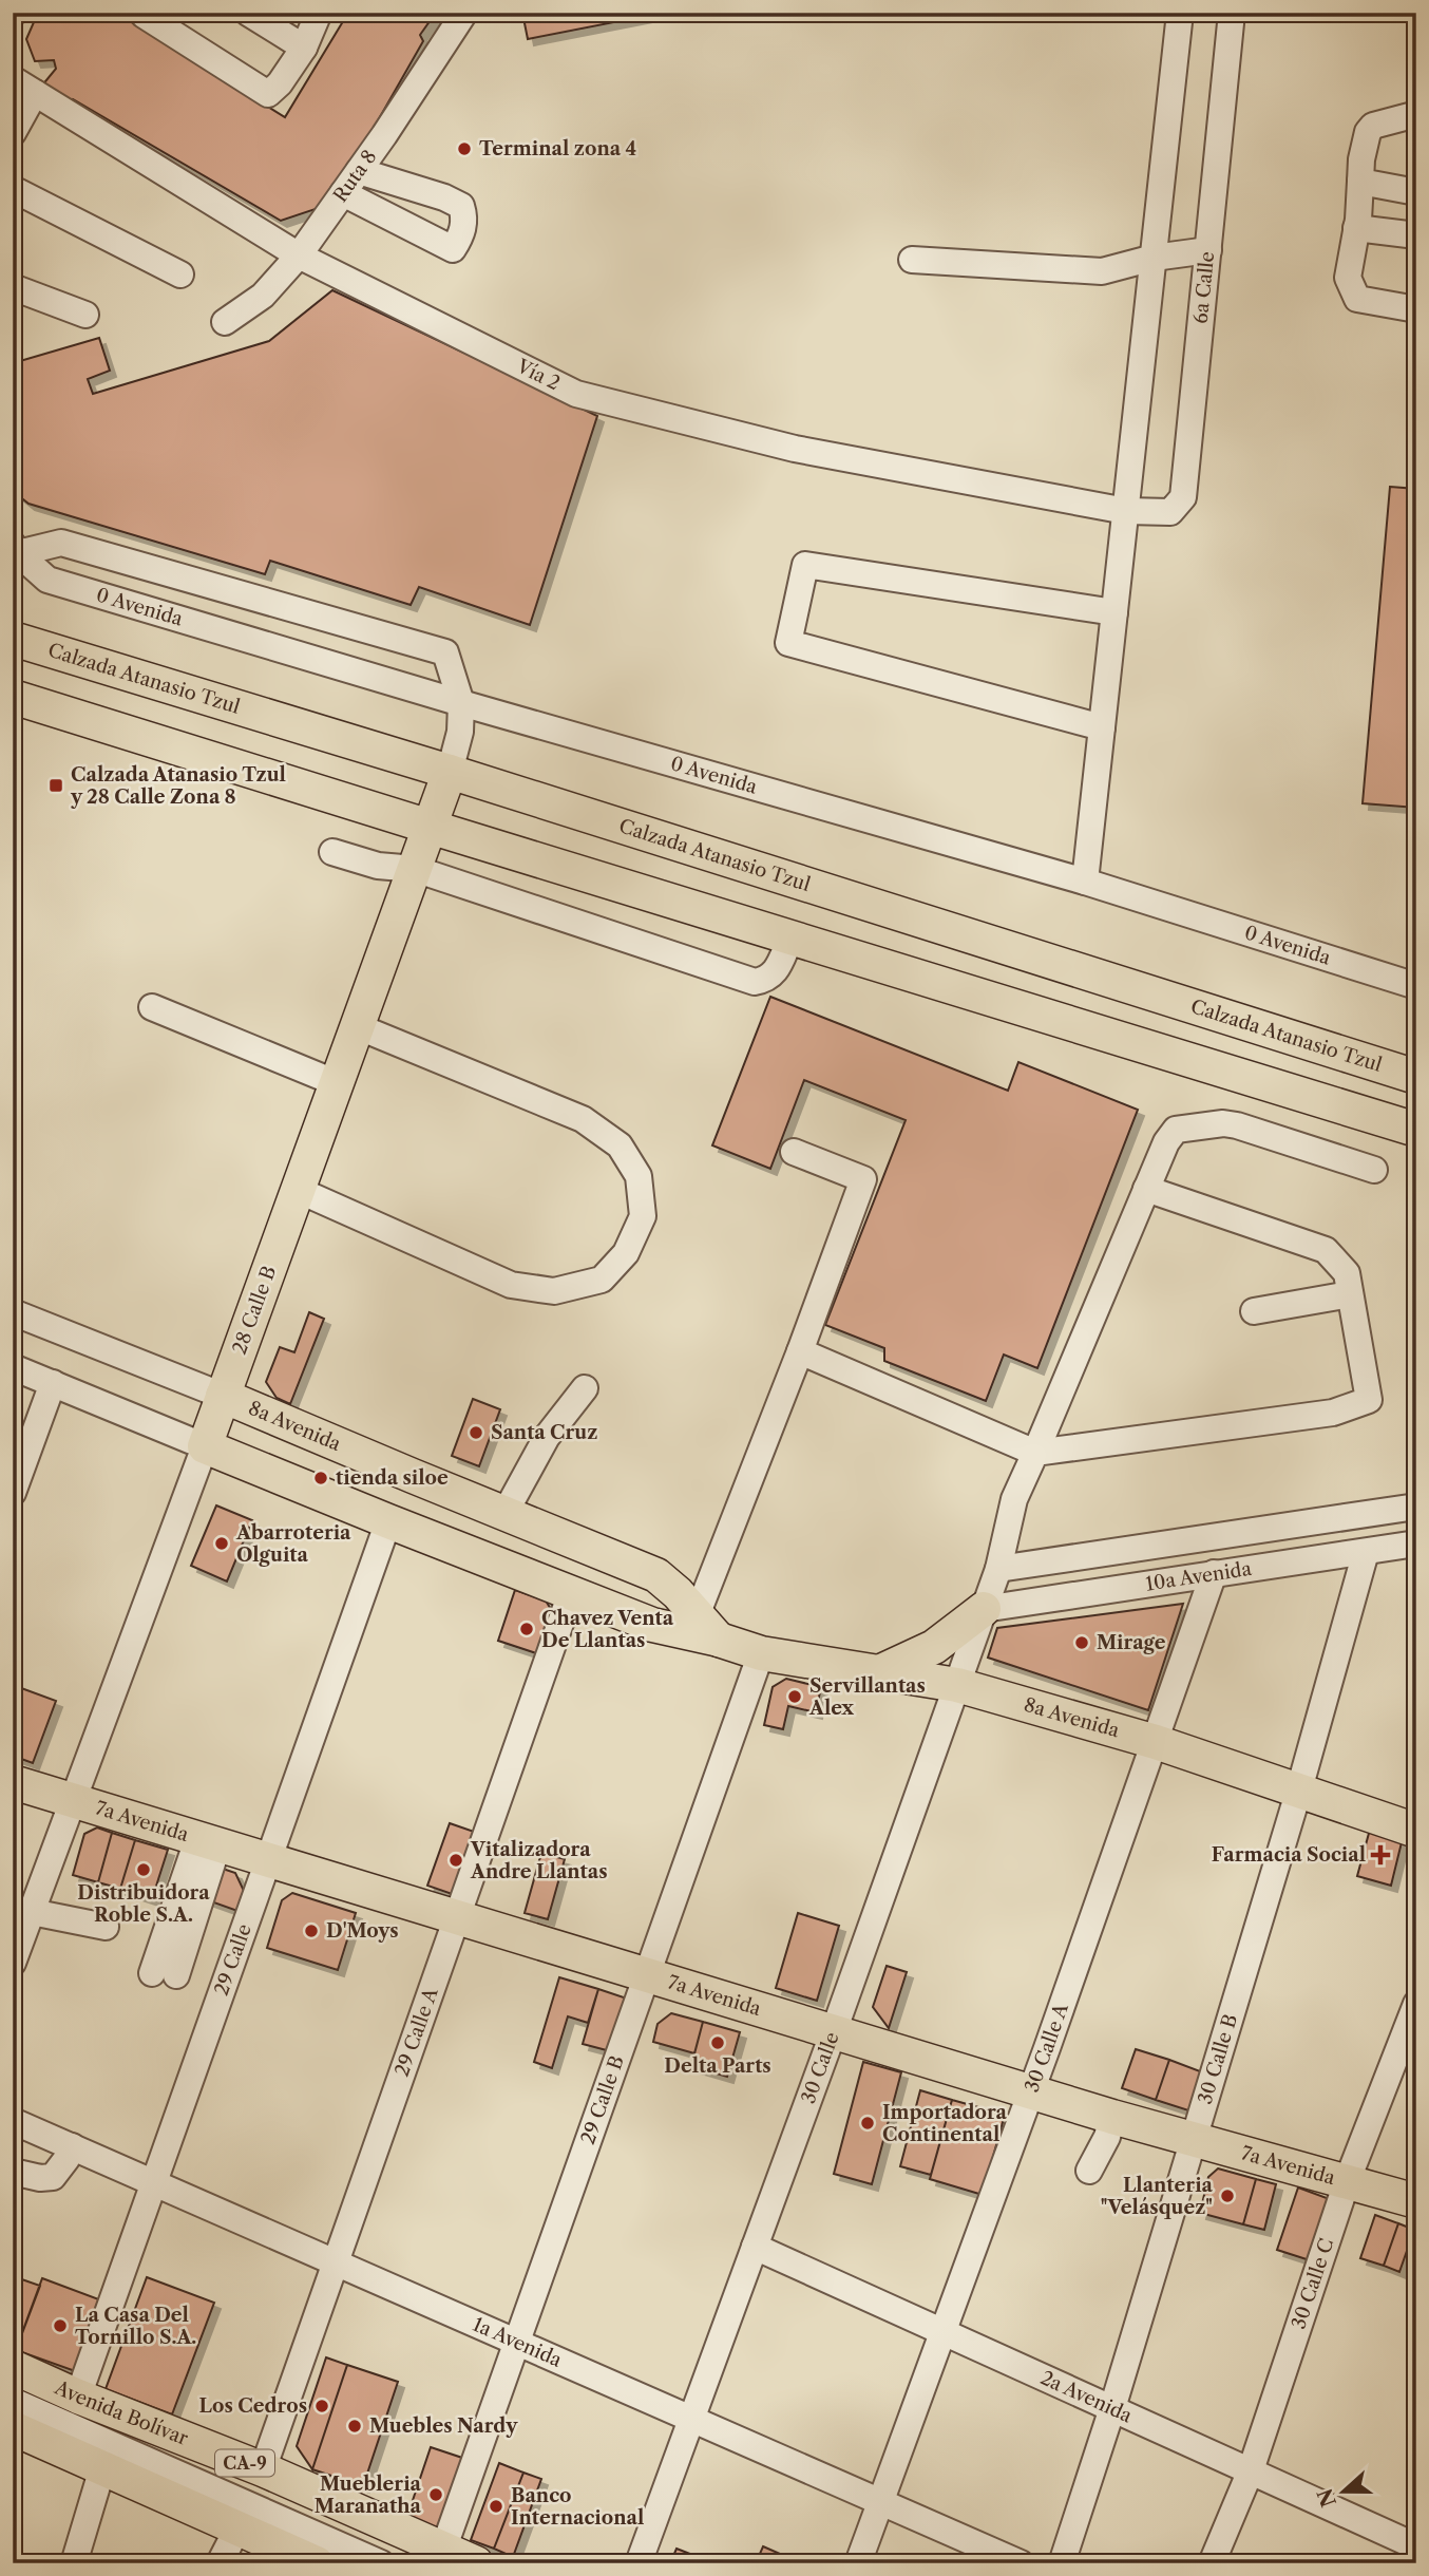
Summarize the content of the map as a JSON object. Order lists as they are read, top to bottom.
{
  "streets": {
    "main road": [
      "Calzada Atanasio Tzul",
      "28 Calle B",
      "8a Avenida",
      "7a Avenida",
      "Avenida Bolívar",
      "CA-9"
    ],
    "street": [
      "Ruta 8",
      "6a Calle",
      "Vía 2",
      "0 Avenida",
      "10a Avenida",
      "29 Calle",
      "29 Calle A",
      "30 Calle A",
      "30 Calle B",
      "30 Calle",
      "29 Calle B",
      "30 Calle C",
      "1a Avenida",
      "2a Avenida"
    ]
  },
  "crossings": [
    ["Ruta 8", "Vía 2"],
    ["6a Calle", "Vía 2"],
    ["0 Avenida", "28 Calle B"],
    ["Calzada Atanasio Tzul", "28 Calle B"],
    ["28 Calle B", "8a Avenida"],
    ["28 Calle B", "7a Avenida"],
    ["8a Avenida", "29 Calle"],
    ["8a Avenida", "29 Calle A"],
    ["8a Avenida", "30 Calle A"],
    ["8a Avenida", "30 Calle B"],
    ["8a Avenida", "30 Calle"],
    ["8a Avenida", "29 Calle B"],
    ["10a Avenida", "30 Calle A"],
    ["10a Avenida", "30 Calle B"],
    ["10a Avenida", "30 Calle"],
    ["7a Avenida", "29 Calle"],
    ["7a Avenida", "29 Calle A"],
    ["7a Avenida", "30 Calle A"],
    ["7a Avenida", "30 Calle B"],
    ["7a Avenida", "30 Calle"],
    ["7a Avenida", "29 Calle B"],
    ["7a Avenida", "30 Calle C"],
    ["29 Calle", "1a Avenida"],
    ["29 Calle", "Avenida Bolívar"],
    ["29 Calle A", "1a Avenida"],
    ["29 Calle A", "Avenida Bolívar"],
    ["30 Calle A", "1a Avenida"],
    ["30 Calle A", "2a Avenida"],
    ["30 Calle B", "2a Avenida"],
    ["30 Calle", "1a Avenida"],
    ["30 Calle", "2a Avenida"],
    ["29 Calle B", "1a Avenida"],
    ["29 Calle B", "Avenida Bolívar"],
    ["30 Calle C", "2a Avenida"]
  ],
  "places": {
    "other": [
      "Terminal zona 4",
      "Santa Cruz",
      "tienda siloe",
      "Abarroteria Olguita",
      "Chavez Venta De Llantas",
      "Mirage",
      "Servillantas Alex",
      "Vitalizadora Andre Llantas",
      "Distribuidora Roble S.A.",
      "D'Moys",
      "Delta Parts",
      "Importadora Continental",
      "Llanteria \"Velásquez\"",
      "La Casa Del Tornillo S.A.",
      "Los Cedros",
      "Muebles Nardy",
      "Muebleria Maranatha",
      "Banco Internacional"
    ],
    "transit": ["Calzada Atanasio Tzul y 28 Calle Zona 8"],
    "health": ["Farmacia Social"]
  },
  "north": "left"
}
